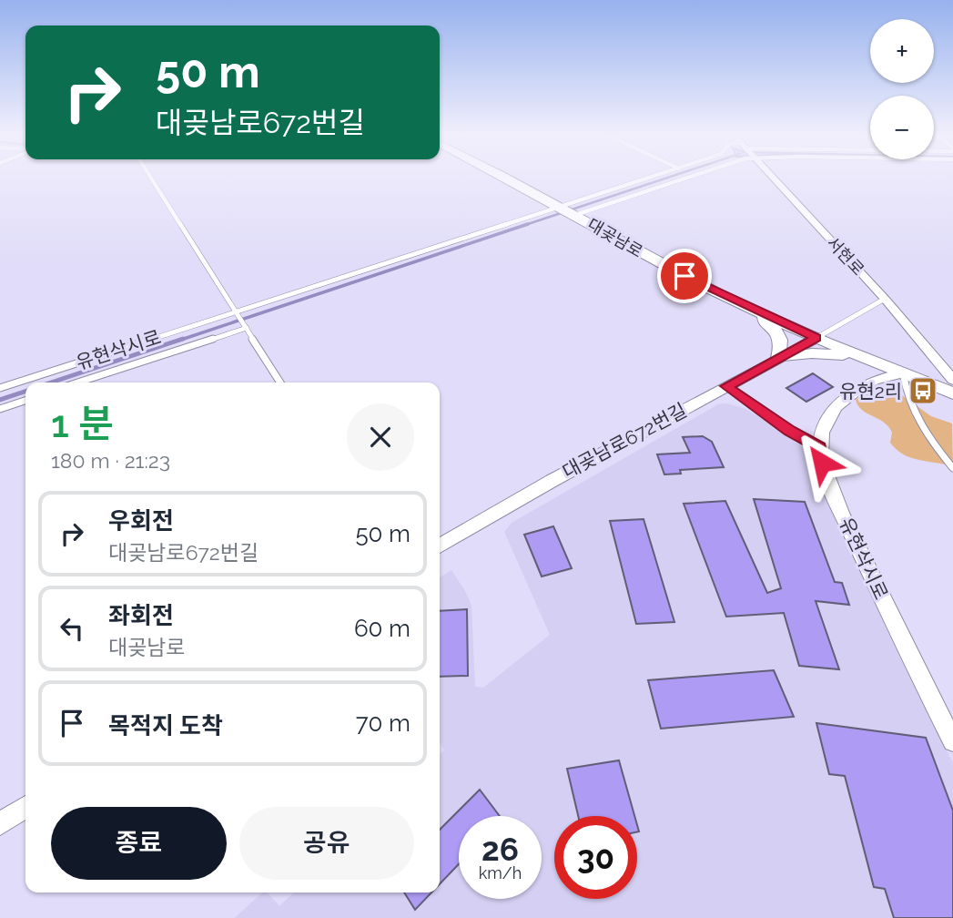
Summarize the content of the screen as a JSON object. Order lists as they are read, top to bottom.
{
  "streets": {
    "street": [
      "대곶남로",
      "서현로",
      "유현삭시로",
      "대곶남로672번길"
    ]
  },
  "crossings": [
    ["대곶남로", "유현삭시로"],
    ["대곶남로", "대곶남로672번길"]
  ],
  "places": {
    "bus stop": ["유현2리"]
  },
  "page": {
    "map_buttons": ["+", "−"],
    "turn": ["50 m", "대곶남로672번길"],
    "heading": ["1 분", "180 m · 21:23"],
    "list": [
      {
        "name": "우회전",
        "note": "대곶남로672번길",
        "value": "50 m"
      },
      {
        "name": "좌회전",
        "note": "대곶남로",
        "value": "60 m"
      },
      {
        "name": "목적지 도착",
        "value": "70 m"
      }
    ],
    "buttons": ["종료", "공유"],
    "speed": "26 km/h",
    "limit": "30"
  }
}
